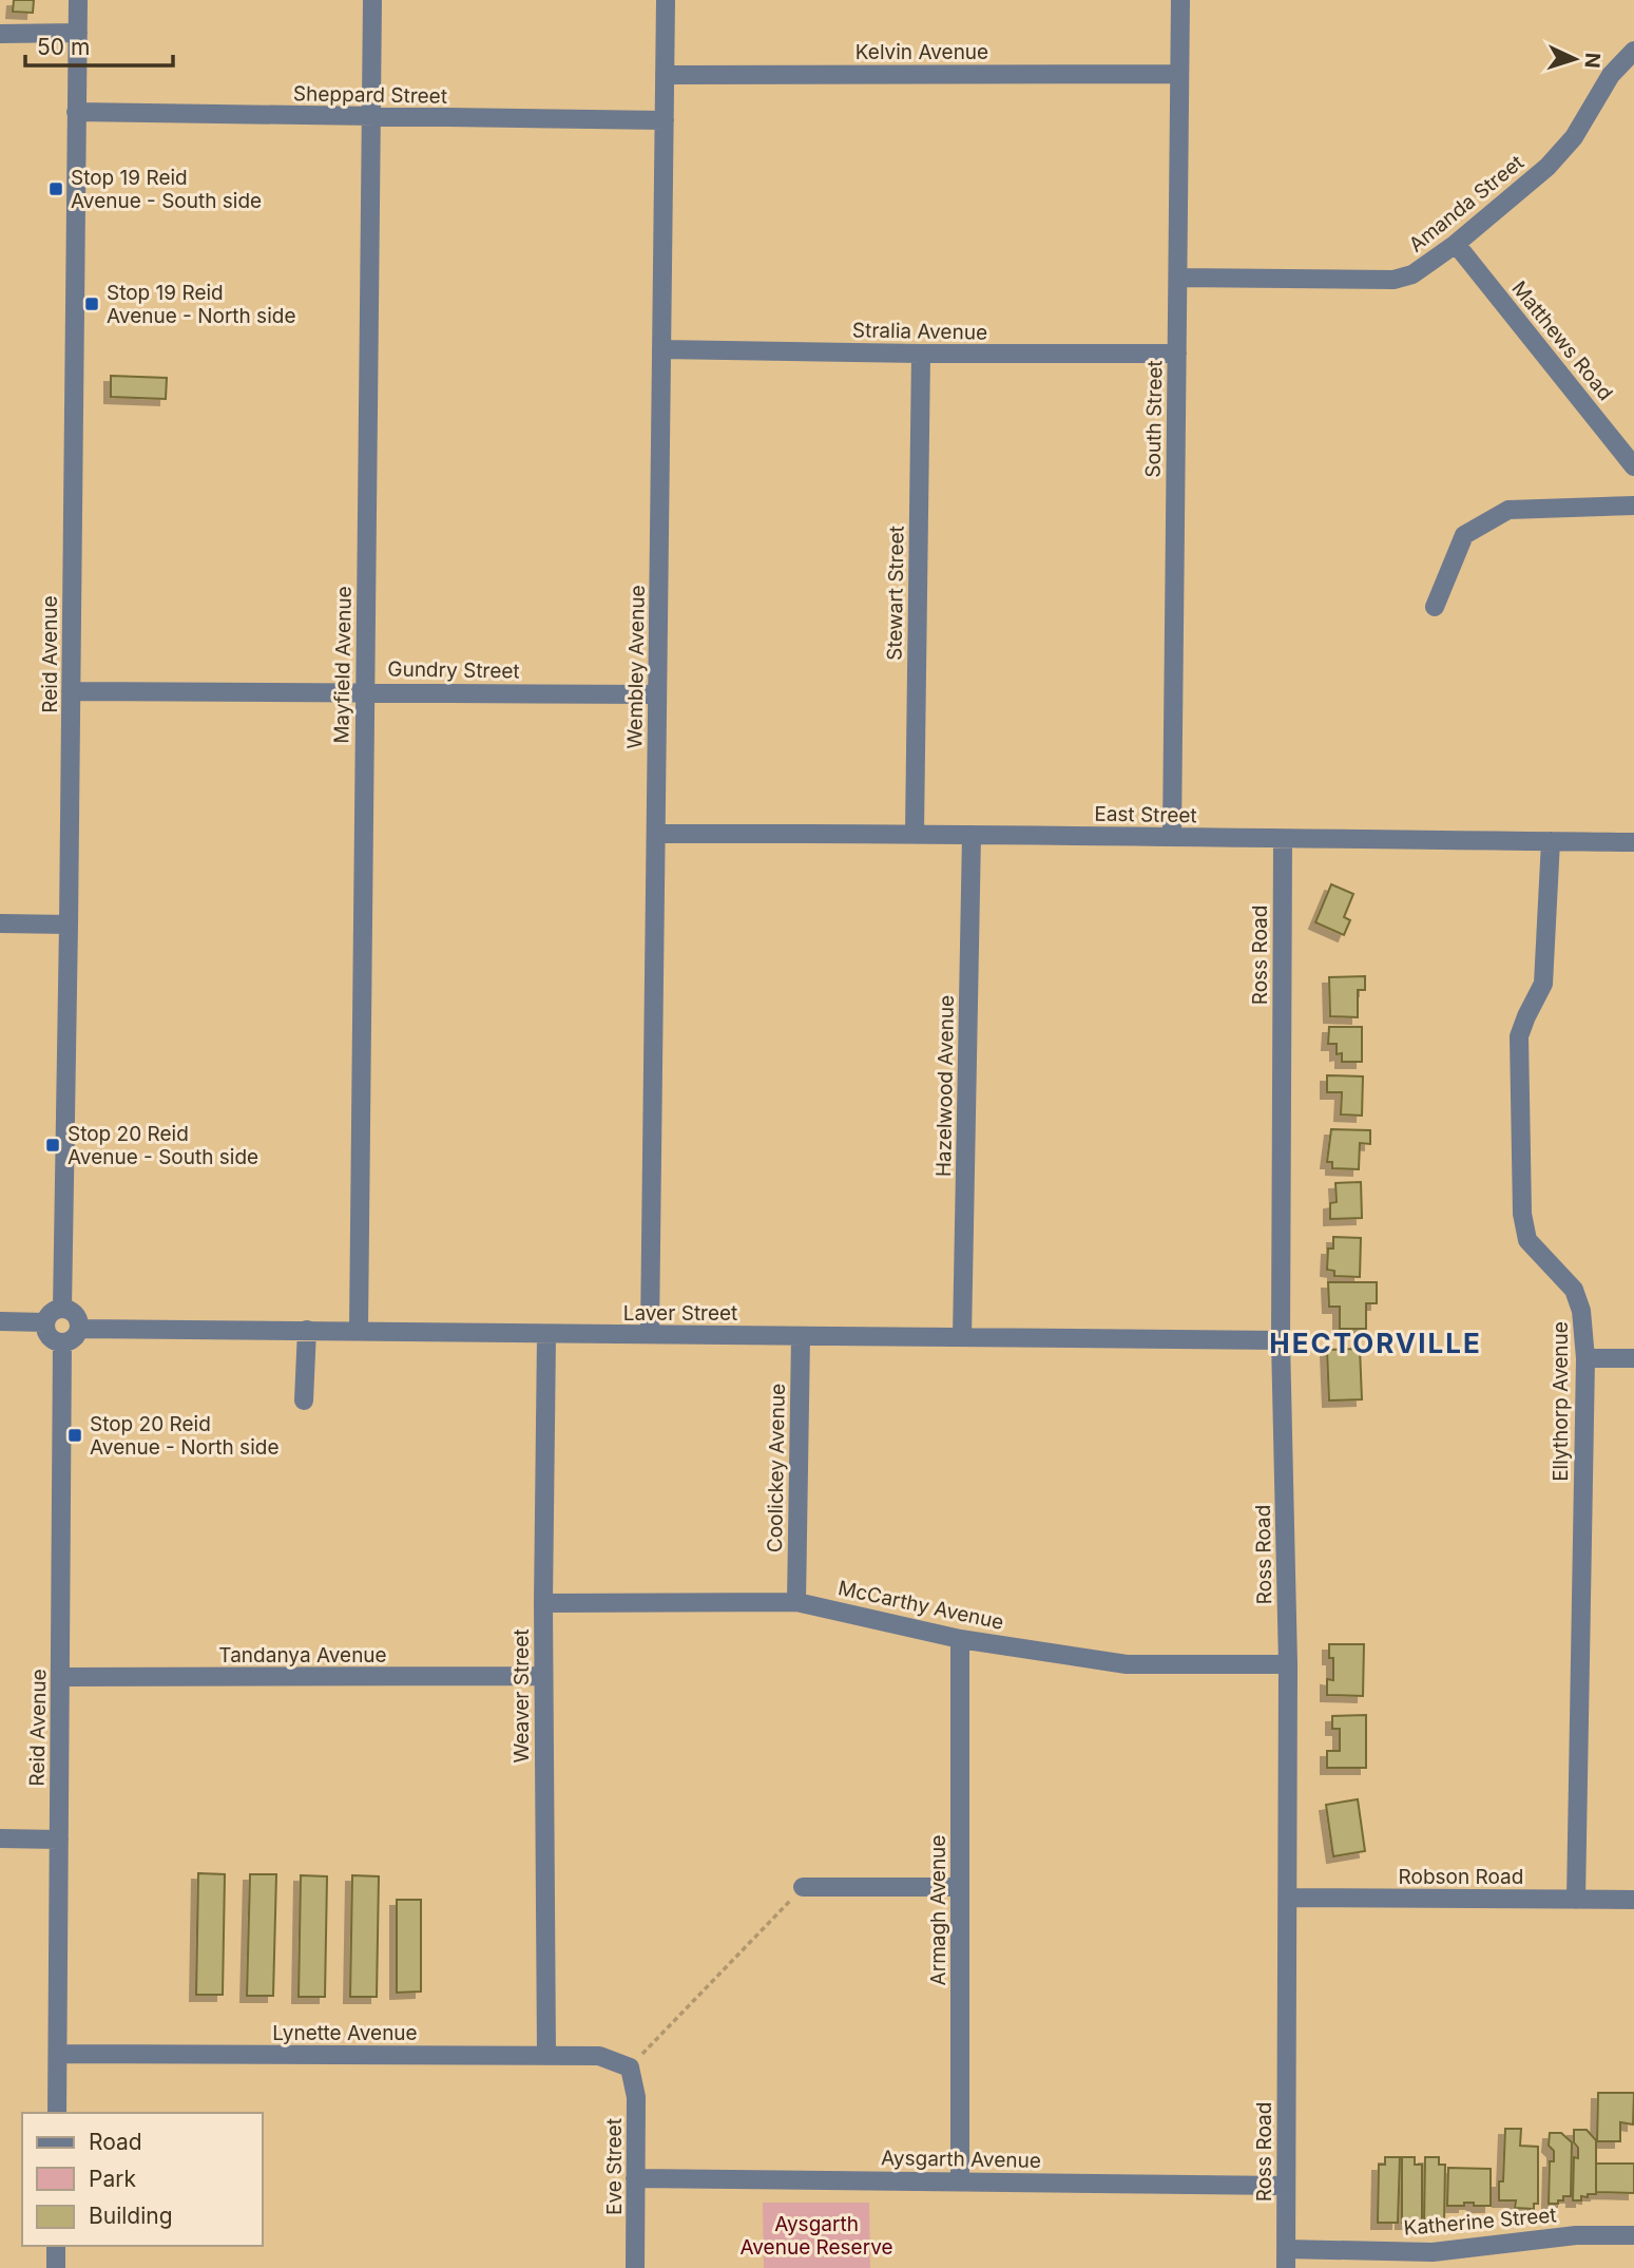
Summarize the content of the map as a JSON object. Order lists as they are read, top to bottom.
{
  "streets": {
    "street": [
      "Kelvin Avenue",
      "Sheppard Street",
      "Amanda Street",
      "Stralia Avenue",
      "Matthews Road",
      "South Street",
      "Stewart Street",
      "Reid Avenue",
      "Mayfield Avenue",
      "Wembley Avenue",
      "Gundry Street",
      "East Street",
      "Ross Road",
      "Hazelwood Avenue",
      "Laver Street",
      "Ellythorp Avenue",
      "Coolickey Avenue",
      "McCarthy Avenue",
      "Tandanya Avenue",
      "Weaver Street",
      "Robson Road",
      "Armagh Avenue",
      "Lynette Avenue",
      "Aysgarth Avenue",
      "Eve Street",
      "Katherine Street"
    ]
  },
  "crossings": [
    ["Kelvin Avenue", "South Street"],
    ["Kelvin Avenue", "Wembley Avenue"],
    ["Sheppard Street", "Reid Avenue"],
    ["Sheppard Street", "Mayfield Avenue"],
    ["Sheppard Street", "Wembley Avenue"],
    ["Amanda Street", "Matthews Road"],
    ["Amanda Street", "South Street"],
    ["Stralia Avenue", "South Street"],
    ["Stralia Avenue", "Stewart Street"],
    ["Stralia Avenue", "Wembley Avenue"],
    ["South Street", "East Street"],
    ["Stewart Street", "East Street"],
    ["Reid Avenue", "Gundry Street"],
    ["Reid Avenue", "Laver Street"],
    ["Reid Avenue", "Tandanya Avenue"],
    ["Reid Avenue", "Lynette Avenue"],
    ["Mayfield Avenue", "Gundry Street"],
    ["Mayfield Avenue", "Laver Street"],
    ["Wembley Avenue", "Gundry Street"],
    ["Wembley Avenue", "East Street"],
    ["Wembley Avenue", "Laver Street"],
    ["East Street", "Ross Road"],
    ["East Street", "Hazelwood Avenue"],
    ["East Street", "Ellythorp Avenue"],
    ["Ross Road", "Laver Street"],
    ["Ross Road", "McCarthy Avenue"],
    ["Ross Road", "Robson Road"],
    ["Ross Road", "Aysgarth Avenue"],
    ["Ross Road", "Katherine Street"],
    ["Hazelwood Avenue", "Laver Street"],
    ["Laver Street", "Coolickey Avenue"],
    ["Laver Street", "Weaver Street"],
    ["Ellythorp Avenue", "Robson Road"],
    ["Coolickey Avenue", "McCarthy Avenue"],
    ["McCarthy Avenue", "Weaver Street"],
    ["McCarthy Avenue", "Armagh Avenue"],
    ["Tandanya Avenue", "Weaver Street"],
    ["Weaver Street", "Lynette Avenue"],
    ["Armagh Avenue", "Aysgarth Avenue"],
    ["Lynette Avenue", "Eve Street"],
    ["Aysgarth Avenue", "Eve Street"]
  ],
  "districts": ["HECTORVILLE"],
  "parks": ["Aysgarth Avenue Reserve"],
  "places": {
    "transit": [
      "Stop 19 Reid Avenue - South side",
      "Stop 19 Reid Avenue - North side",
      "Stop 20 Reid Avenue - South side",
      "Stop 20 Reid Avenue - North side"
    ]
  },
  "legend": ["Road", "Park", "Building"],
  "scale_bar": "50 m",
  "north": "right"
}
